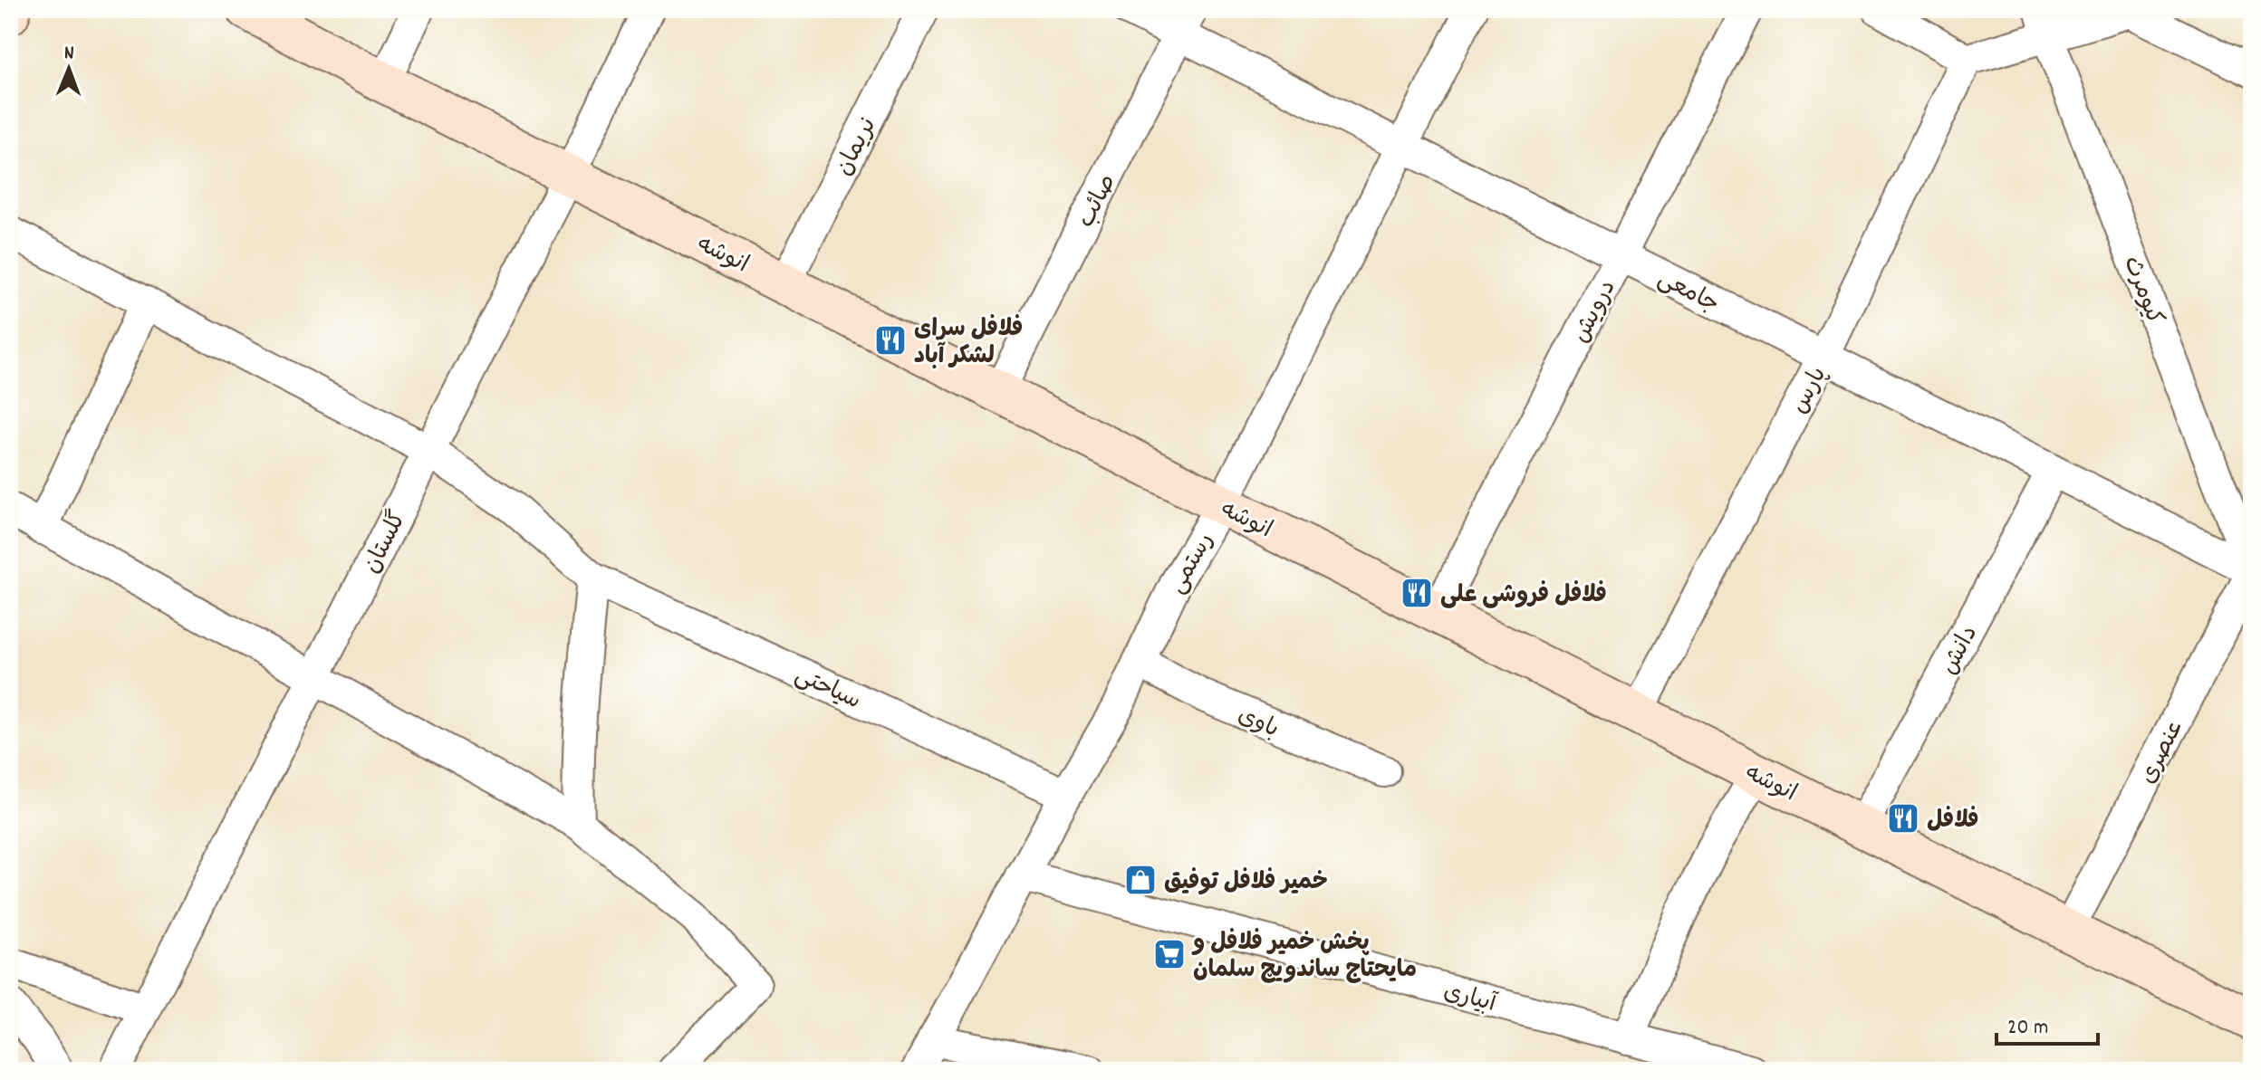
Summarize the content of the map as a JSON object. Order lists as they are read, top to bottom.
{
  "streets": {
    "street": [
      "نریمان",
      "صائب",
      "انوشه",
      "جامعی",
      "کیومرث",
      "درویش",
      "پارس",
      "گلستان",
      "رستمی",
      "دانش",
      "سیاحتی",
      "باوی",
      "عنصری",
      "آبیاری"
    ]
  },
  "crossings": [
    ["نریمان", "انوشه"],
    ["صائب", "انوشه"],
    ["صائب", "جامعی"],
    ["انوشه", "درویش"],
    ["انوشه", "پارس"],
    ["انوشه", "گلستان"],
    ["انوشه", "رستمی"],
    ["انوشه", "دانش"],
    ["انوشه", "عنصری"],
    ["جامعی", "کیومرث"],
    ["جامعی", "درویش"],
    ["جامعی", "پارس"],
    ["جامعی", "رستمی"],
    ["جامعی", "دانش"],
    ["جامعی", "عنصری"],
    ["کیومرث", "عنصری"],
    ["گلستان", "سیاحتی"],
    ["رستمی", "سیاحتی"],
    ["رستمی", "باوی"],
    ["رستمی", "آبیاری"]
  ],
  "places": {
    "restaurant": ["فلافل سرای لشکر آباد", "فلافل فروشی علی", "فلافل"],
    "shop": ["خمیر فلافل توفیق"],
    "supermarket": ["پخش خمیر فلافل و مایحتاج ساندویچ سلمان"]
  },
  "scale_bar": "20 m",
  "north": "top"
}
